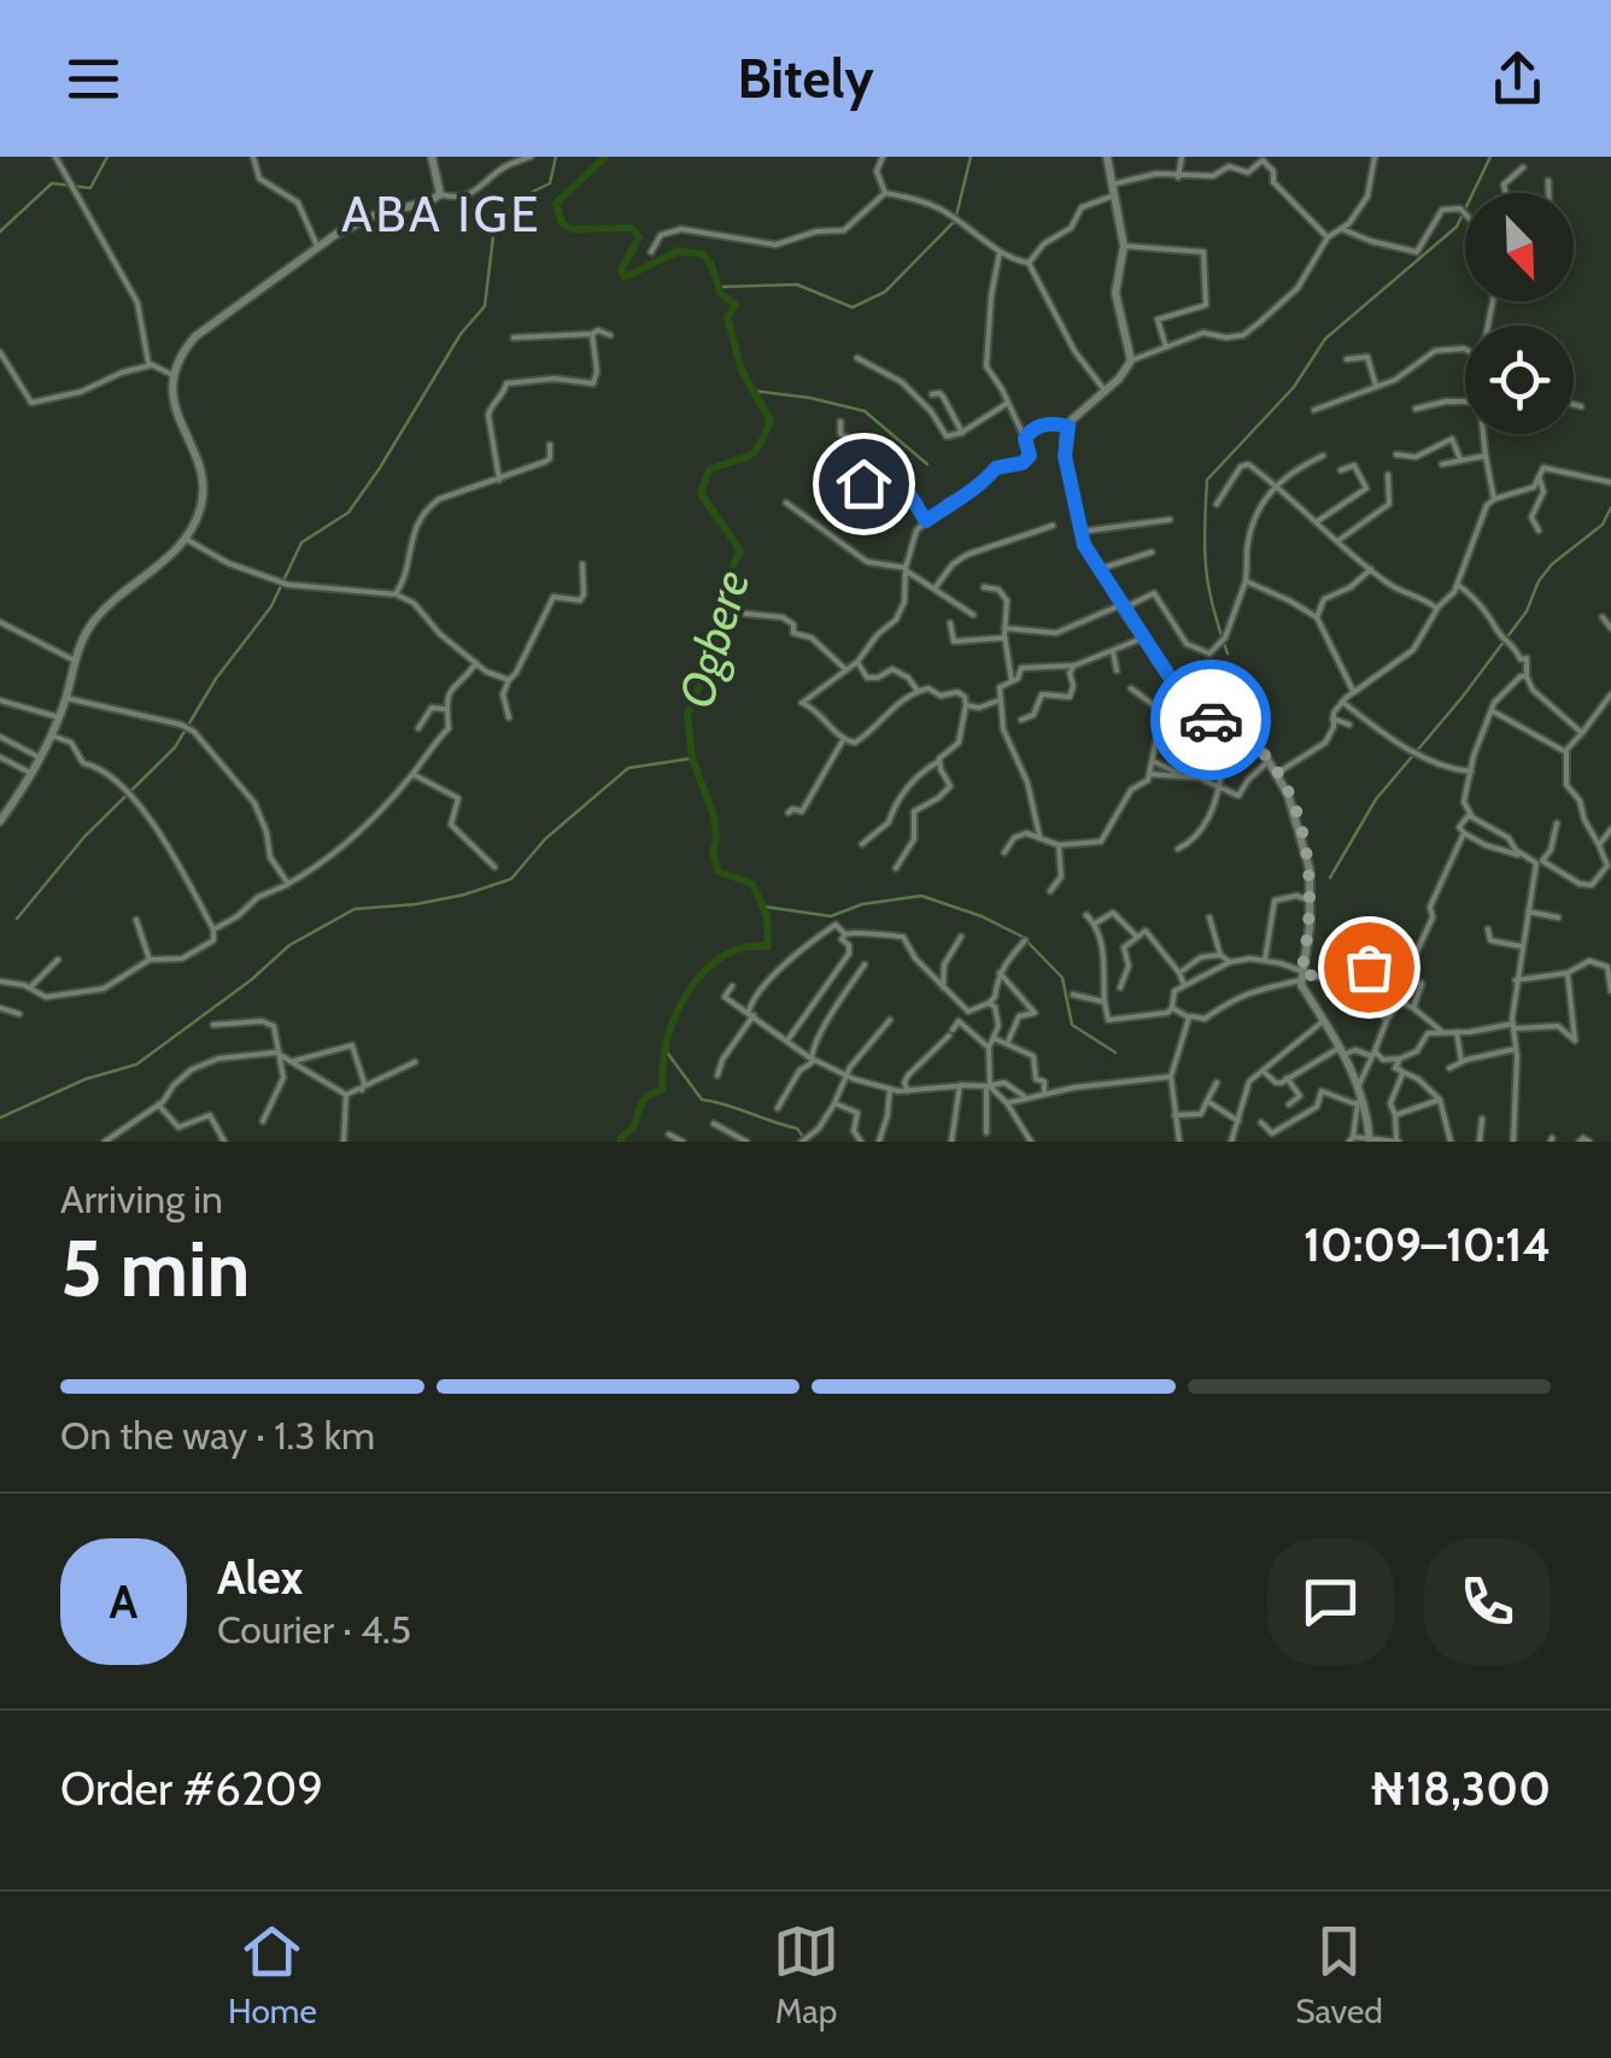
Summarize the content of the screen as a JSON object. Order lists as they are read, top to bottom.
{
  "districts": ["ABA IGE"],
  "water": ["Ogbere"],
  "north": "bottom right",
  "page": {
    "header": "Bitely",
    "heading": ["5 min", "Arriving in", "10:09–10:14"],
    "panel": [
      "Alex",
      "Courier · 4.5",
      "Order #6209",
      "₦18,300"
    ],
    "bar": "On the way · 1.3 km",
    "round": "A",
    "tabs": ["Home", "Map", "Saved"]
  }
}
